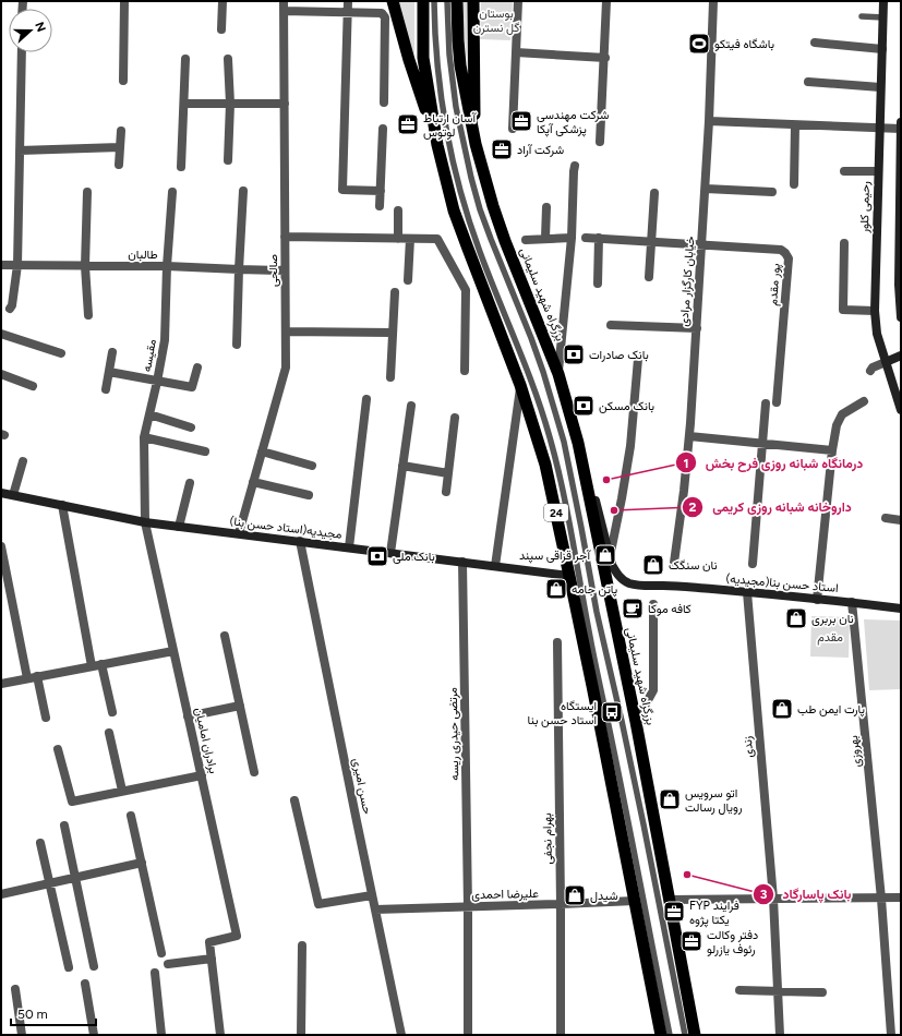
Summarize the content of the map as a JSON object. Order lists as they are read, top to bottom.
{
  "streets": {
    "highway": ["بزرگراه شهید سلیمانی", "24"],
    "main road": ["رحیمی کلور", "مجیدیه(استاد حسن بنا)", "استاد حسن بنا(مجیدیه)"],
    "street": [
      "طالبان",
      "صالحی",
      "خیابان کارگزار مرادی",
      "پور مقدم",
      "مقیسه",
      "مرتضی حیدری ریسه",
      "برادران امامیان",
      "زندی",
      "بهروزی",
      "حسن امیری",
      "بهرام نجفی",
      "علیرضا احمدی"
    ]
  },
  "crossings": [
    ["طالبان", "صالحی"],
    ["طالبان", "مقیسه"],
    ["صالحی", "مجیدیه(استاد حسن بنا)"],
    ["خیابان کارگزار مرادی", "پور مقدم"],
    ["بزرگراه شهید سلیمانی", "استاد حسن بنا(مجیدیه)"],
    ["مقیسه", "مجیدیه(استاد حسن بنا)"],
    ["مقیسه", "برادران امامیان"],
    ["24", "مجیدیه(استاد حسن بنا)"],
    ["24", "علیرضا احمدی"],
    ["مجیدیه(استاد حسن بنا)", "مرتضی حیدری ریسه"],
    ["مجیدیه(استاد حسن بنا)", "برادران امامیان"],
    ["مجیدیه(استاد حسن بنا)", "حسن امیری"],
    ["استاد حسن بنا(مجیدیه)", "زندی"],
    ["استاد حسن بنا(مجیدیه)", "بهروزی"],
    ["مرتضی حیدری ریسه", "علیرضا احمدی"],
    ["حسن امیری", "علیرضا احمدی"],
    ["بهرام نجفی", "علیرضا احمدی"]
  ],
  "parks": ["بوستان گل نسترن", "مقدم"],
  "places": {
    "sports": ["باشگاه فیتکو"],
    "office": [
      "شرکت مهندسی پزشکی آپکا",
      "آسان ارتباط لوتوس",
      "شرکت آراد",
      "FYP فرایند یکتا پژوه",
      "دفتر وکالت رئوف یازرلو"
    ],
    "bank": ["بانک صادرات", "بانک مسکن", "بانک ملی"],
    "other": ["درمانگاه شبانه روزی فرح بخش", "داروخانه شبانه روزی کریمی", "بانک پاسارگاد"],
    "shop": [
      "آجر قزاقی سپند",
      "نان سنگک",
      "پاتن جامه",
      "نان بربری",
      "پارت ایمن طب",
      "اتو سرویس رویال رسالت",
      "شیدل"
    ],
    "cafe": ["کافه موکا"],
    "bus stop": ["ایستگاه استاد حسن بنا"]
  },
  "scale_bar": "50 m",
  "north": "right"
}
